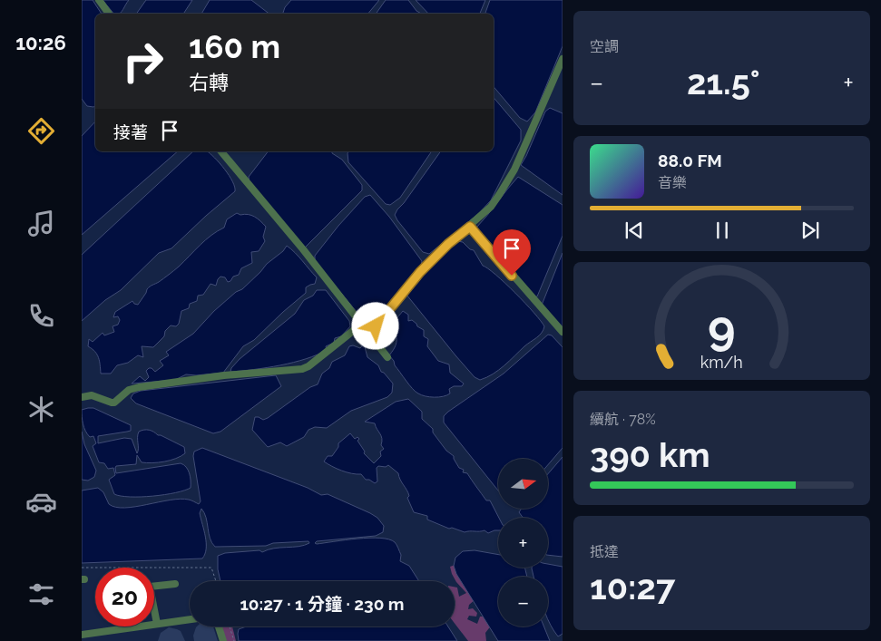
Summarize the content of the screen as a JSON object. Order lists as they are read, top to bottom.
{
  "north": "right",
  "page": {
    "tabs": "10:26",
    "tile": [
      "空調",
      ["續航 · 78%", "390 km"],
      ["抵達", "10:27"]
    ],
    "turn": ["160 m", "右轉"],
    "heat": ["−", "21.5°", "+"],
    "then": "接著",
    "song": ["88.0 FM", "音樂"],
    "map_buttons": ["+", "−"],
    "limit": "20",
    "trip": "10:27 · 1 分鐘 · 230 m",
    "gauge": ["9", "km/h"]
  }
}
